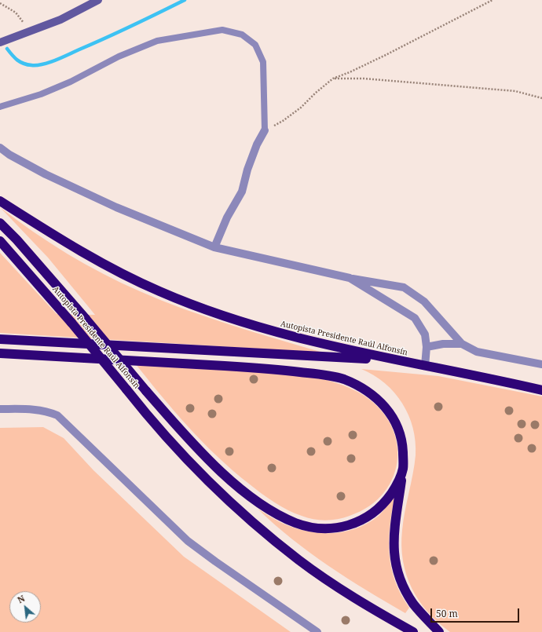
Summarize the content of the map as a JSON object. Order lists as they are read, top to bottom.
{
  "streets": {
    "highway": ["Autopista Presidente Raúl Alfonsín"]
  },
  "scale_bar": "50 m",
  "north": "top left"
}
